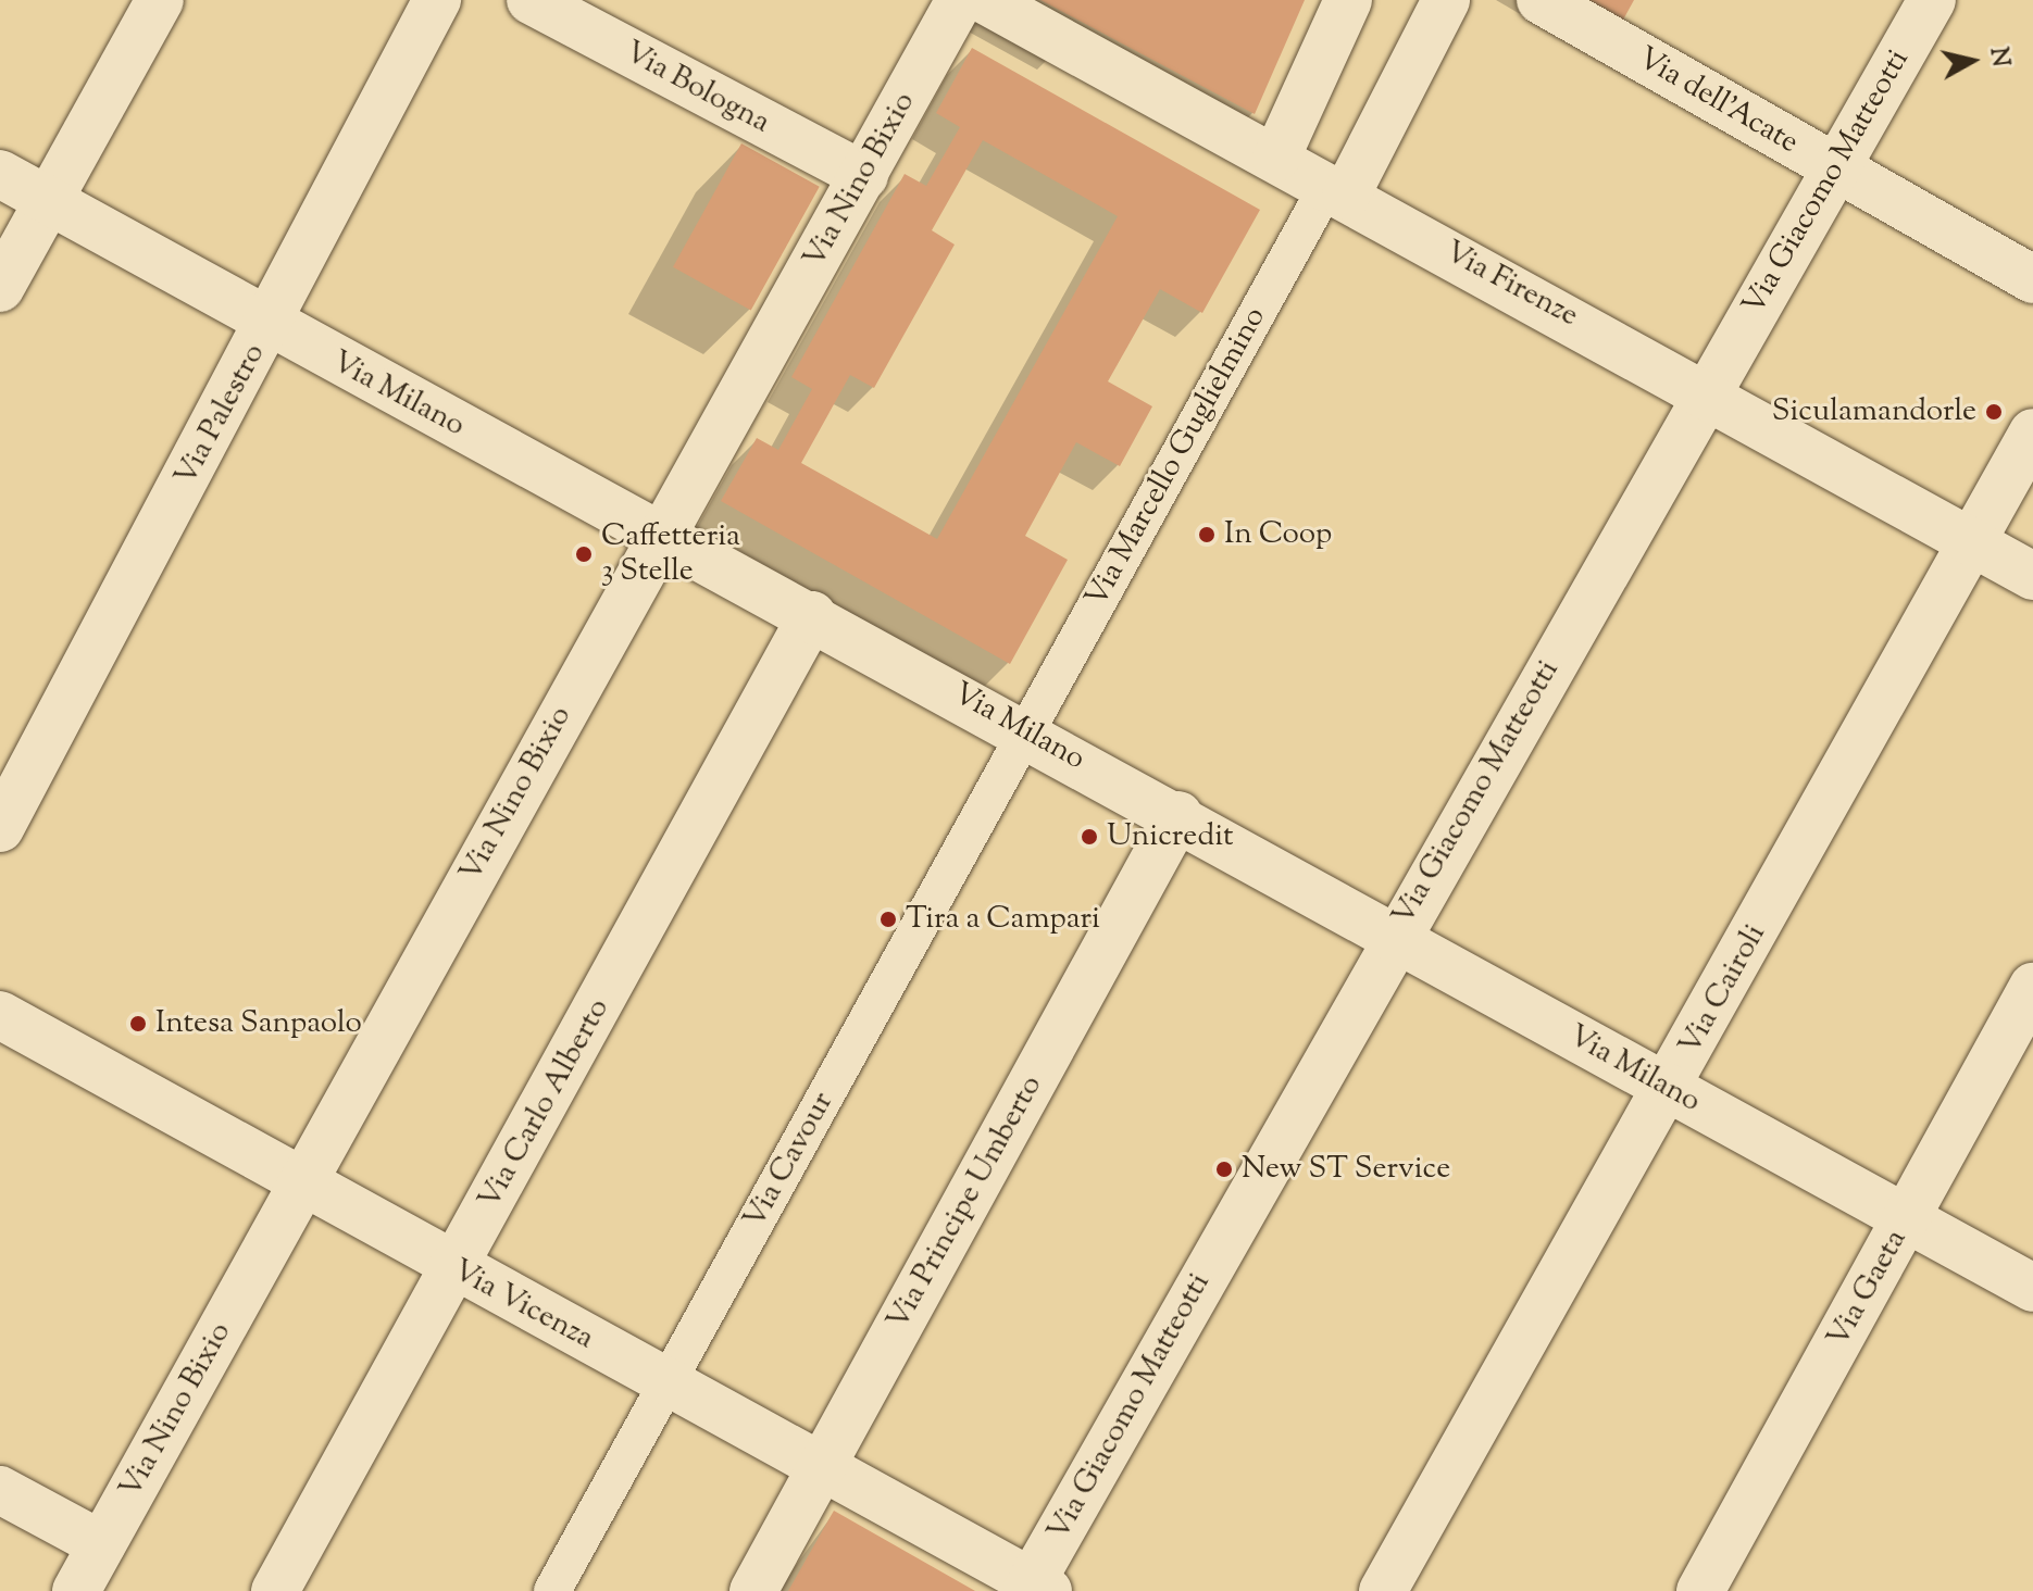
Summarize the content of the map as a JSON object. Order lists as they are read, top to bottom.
{
  "streets": {
    "street": [
      "Via Bologna",
      "Via dell'Acate",
      "Via Nino Bixio",
      "Via Giacomo Matteotti",
      "Via Firenze",
      "Via Milano",
      "Via Palestro",
      "Via Marcello Guglielmino",
      "Via Cairoli",
      "Via Carlo Alberto",
      "Via Cavour",
      "Via Principe Umberto",
      "Via Gaeta",
      "Via Vicenza"
    ]
  },
  "crossings": [
    ["Via Bologna", "Via Nino Bixio"],
    ["Via dell'Acate", "Via Giacomo Matteotti"],
    ["Via Nino Bixio", "Via Milano"],
    ["Via Nino Bixio", "Via Vicenza"],
    ["Via Giacomo Matteotti", "Via Firenze"],
    ["Via Giacomo Matteotti", "Via Milano"],
    ["Via Giacomo Matteotti", "Via Vicenza"],
    ["Via Firenze", "Via Marcello Guglielmino"],
    ["Via Firenze", "Via Cairoli"],
    ["Via Milano", "Via Palestro"],
    ["Via Milano", "Via Marcello Guglielmino"],
    ["Via Milano", "Via Cairoli"],
    ["Via Milano", "Via Carlo Alberto"],
    ["Via Milano", "Via Cavour"],
    ["Via Milano", "Via Principe Umberto"],
    ["Via Milano", "Via Gaeta"],
    ["Via Marcello Guglielmino", "Via Cavour"],
    ["Via Carlo Alberto", "Via Vicenza"],
    ["Via Cavour", "Via Vicenza"],
    ["Via Principe Umberto", "Via Vicenza"]
  ],
  "places": [
    "Siculamandorle",
    "In Coop",
    "Caffetteria 3 Stelle",
    "Unicredit",
    "Tira a Campari",
    "Intesa Sanpaolo",
    "New ST Service"
  ],
  "north": "right"
}
